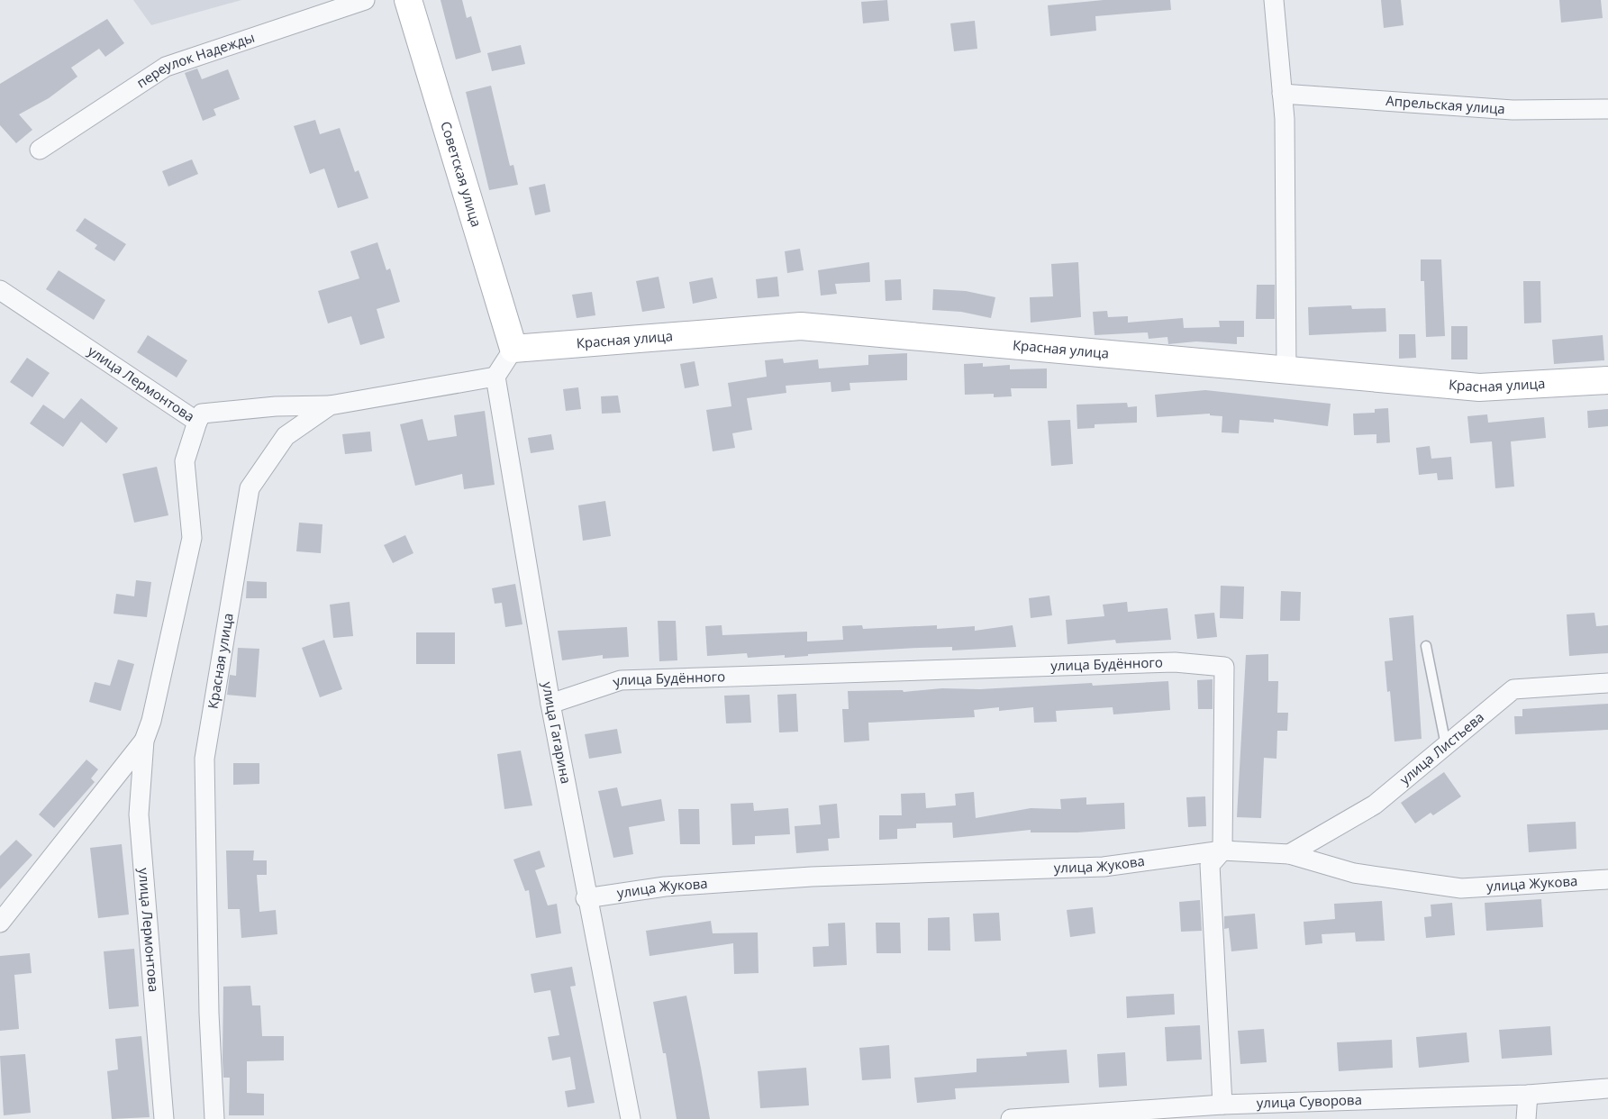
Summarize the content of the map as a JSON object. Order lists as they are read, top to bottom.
{
  "streets": {
    "main road": ["Советская улица", "Красная улица"],
    "street": [
      "переулок Надежды",
      "Апрельская улица",
      "улица Лермонтова",
      "улица Будённого",
      "улица Гагарина",
      "улица Листьева",
      "улица Жукова",
      "улица Суворова"
    ]
  },
  "crossings": [
    ["Советская улица", "Красная улица"],
    ["Красная улица", "улица Гагарина"],
    ["улица Будённого", "улица Гагарина"],
    ["улица Будённого", "улица Жукова"],
    ["улица Будённого", "улица Суворова"],
    ["улица Гагарина", "улица Жукова"],
    ["улица Листьева", "улица Жукова"]
  ]
}
